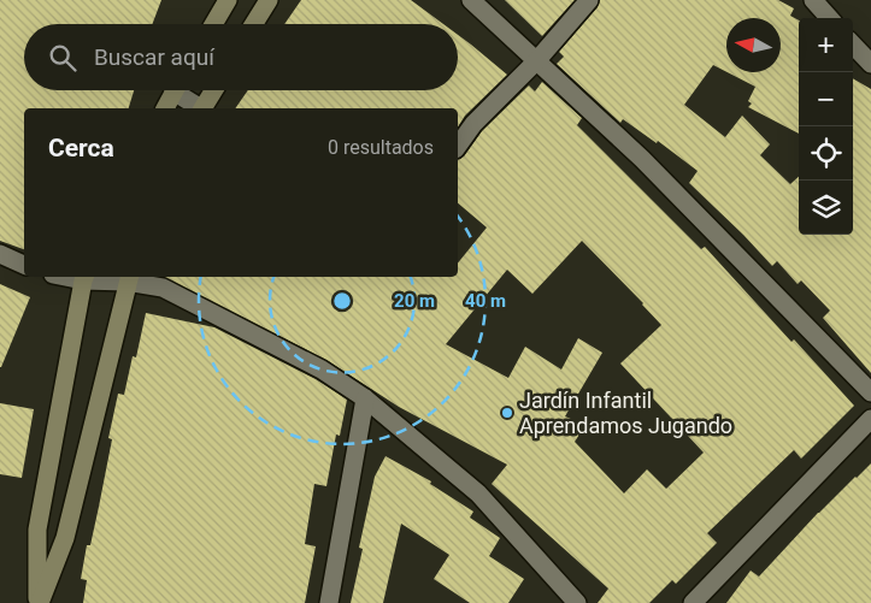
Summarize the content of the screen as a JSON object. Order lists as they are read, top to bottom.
{
  "places": ["Jardín Infantil Aprendamos Jugando"],
  "north": "left",
  "page": {
    "map_buttons": ["+", "−"],
    "search": "Buscar aquí",
    "heading": ["Cerca", "0 resultados"]
  },
  "rings": ["20 m", "40 m"]
}
